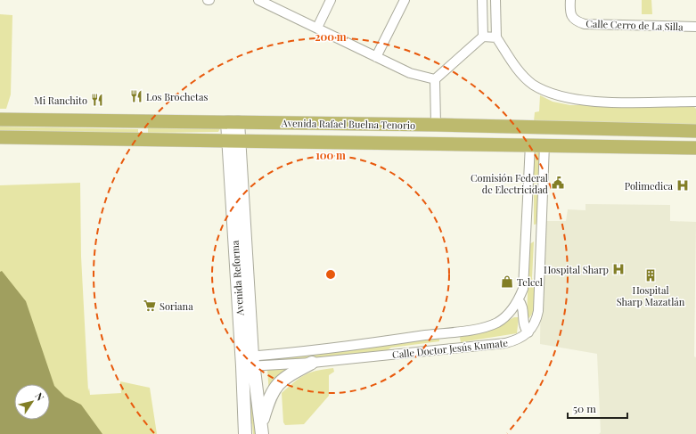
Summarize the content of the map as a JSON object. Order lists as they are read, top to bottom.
{
  "streets": {
    "main road": ["Avenida Rafael Buelna Tenorio", "Avenida Reforma"],
    "street": ["Calle Cerro de La Silla", "Calle Doctor Jesús Kumate"]
  },
  "crossings": [
    ["Avenida Rafael Buelna Tenorio", "Avenida Reforma"],
    ["Avenida Rafael Buelna Tenorio", "Calle Doctor Jesús Kumate"],
    ["Avenida Reforma", "Calle Doctor Jesús Kumate"]
  ],
  "places": {
    "restaurant": ["Los Brochetas", "Mi Ranchito"],
    "public building": ["Comisión Federal de Electricidad"],
    "hospital": ["Polimedica", "Hospital Sharp"],
    "building": ["Hospital Sharp Mazatlán"],
    "shop": ["Telcel"],
    "supermarket": ["Soriana"]
  },
  "scale_bar": "50 m",
  "north": "top right",
  "rings": ["200 m", "100 m"]
}
